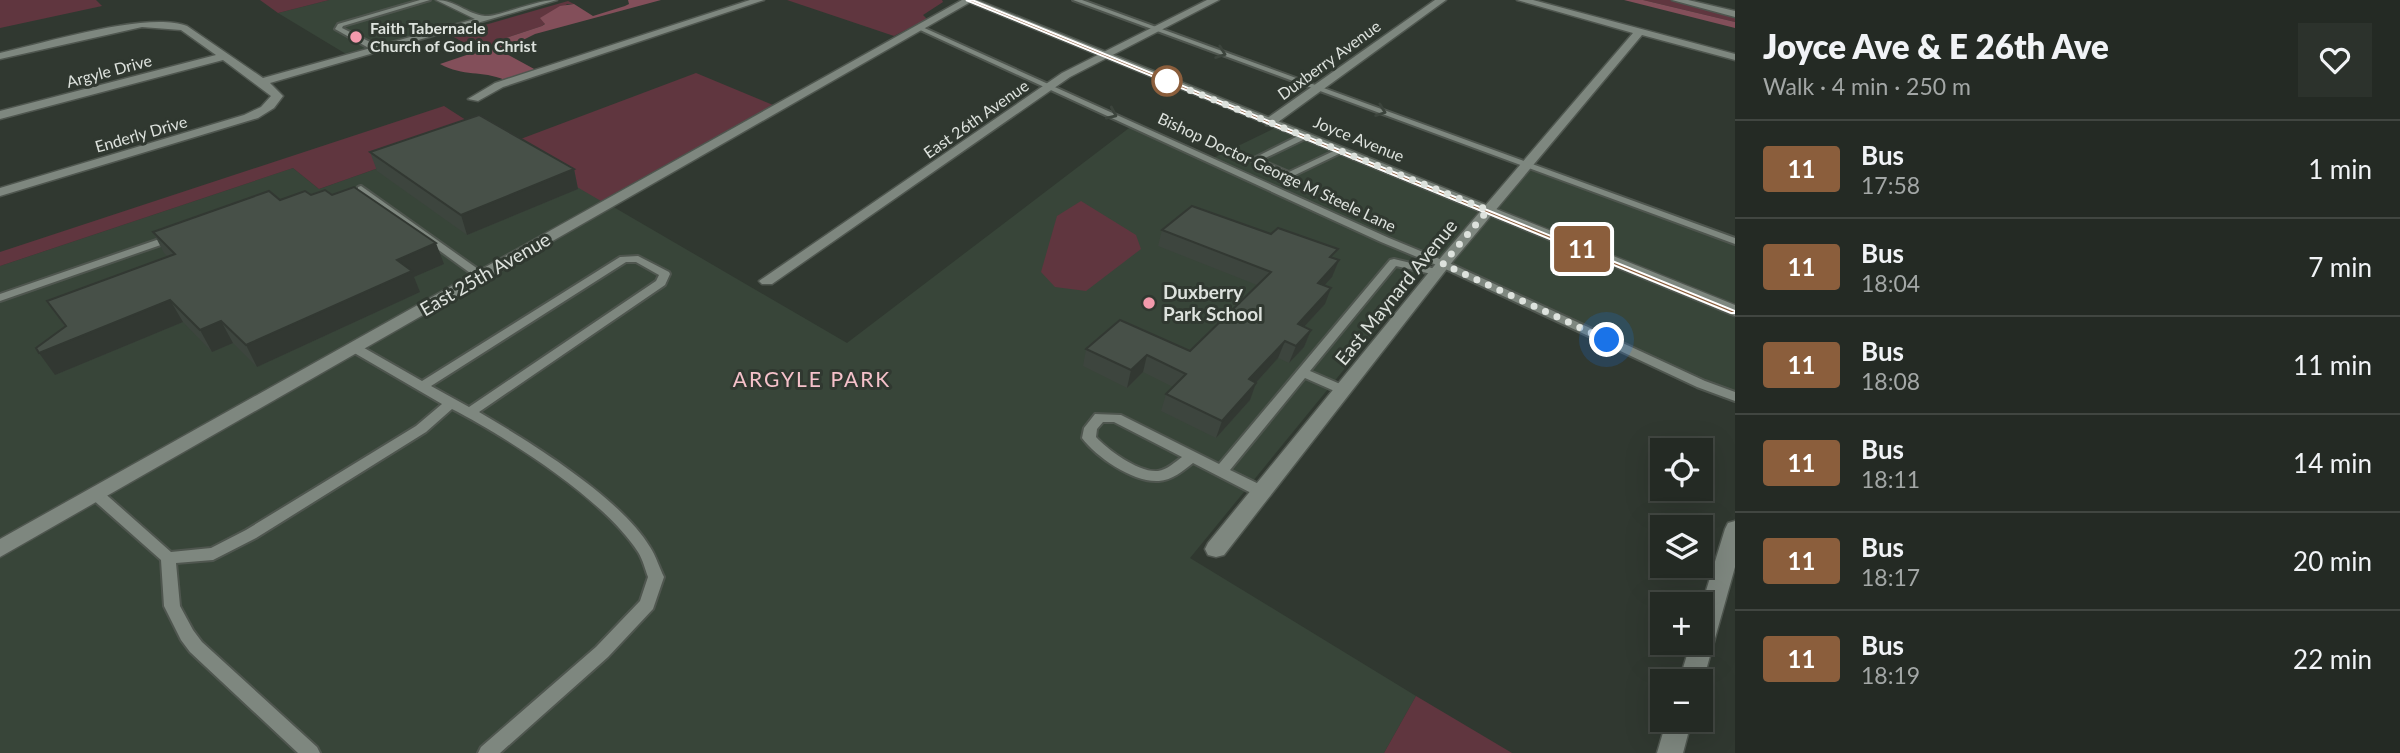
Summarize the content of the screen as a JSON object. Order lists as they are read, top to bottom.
{
  "streets": {
    "street": [
      "Duxberry Avenue",
      "Argyle Drive",
      "East 26th Avenue",
      "Enderly Drive",
      "Joyce Avenue",
      "East 25th Avenue",
      "East Maynard Avenue"
    ],
    "lane": ["Bishop Doctor George M Steele Lane"]
  },
  "crossings": [
    ["Duxberry Avenue", "Joyce Avenue"],
    ["East 26th Avenue", "Joyce Avenue"],
    ["East 26th Avenue", "Bishop Doctor George M Steele Lane"],
    ["Joyce Avenue", "East 25th Avenue"],
    ["Joyce Avenue", "East Maynard Avenue"],
    ["Bishop Doctor George M Steele Lane", "East 25th Avenue"],
    ["Bishop Doctor George M Steele Lane", "East Maynard Avenue"]
  ],
  "districts": ["ARGYLE PARK"],
  "places": ["Faith Tabernacle Church of God in Christ", "Duxberry Park School"],
  "lines": ["bus line 11"],
  "page": {
    "on_map": "11",
    "heading": ["Joyce Ave & E 26th Ave", "Walk · 4 min · 250 m"],
    "list": [
      {
        "mark": "11",
        "name": "Bus",
        "note": "17:58",
        "value": "1 min"
      },
      {
        "mark": "11",
        "name": "Bus",
        "note": "18:04",
        "value": "7 min"
      },
      {
        "mark": "11",
        "name": "Bus",
        "note": "18:08",
        "value": "11 min"
      },
      {
        "mark": "11",
        "name": "Bus",
        "note": "18:11",
        "value": "14 min"
      },
      {
        "mark": "11",
        "name": "Bus",
        "note": "18:17",
        "value": "20 min"
      },
      {
        "mark": "11",
        "name": "Bus",
        "note": "18:19",
        "value": "22 min"
      }
    ],
    "map_buttons": ["+", "−"]
  }
}
